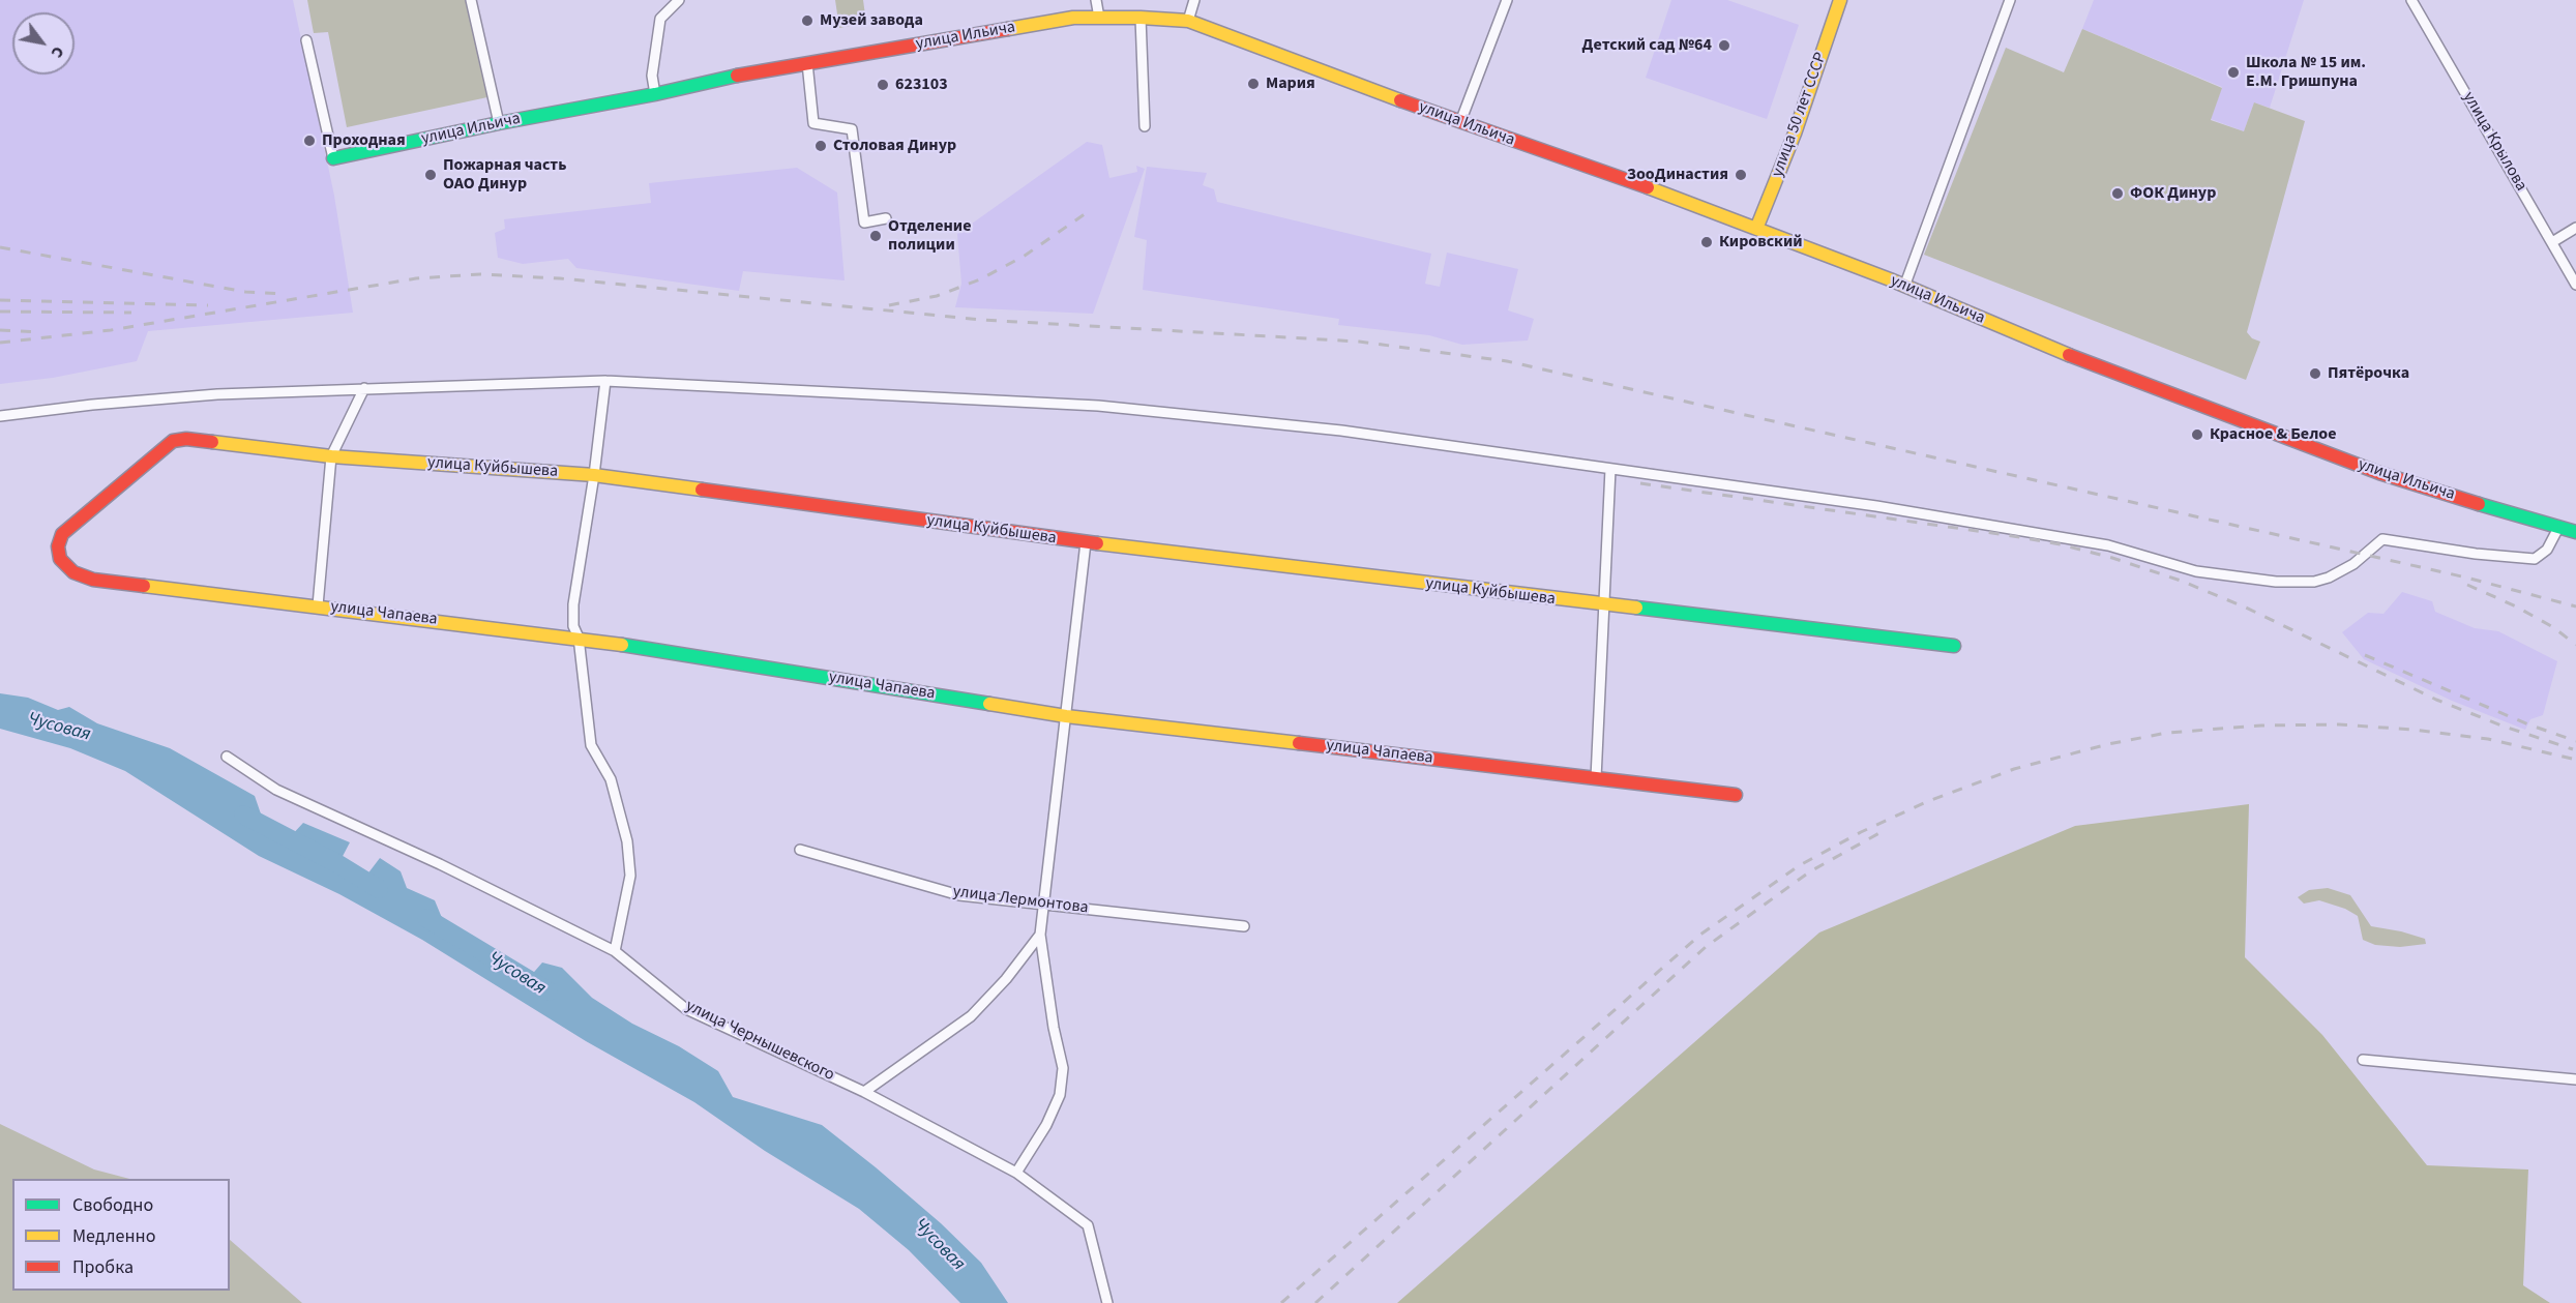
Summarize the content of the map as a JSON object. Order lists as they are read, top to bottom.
{
  "streets": {
    "street": [
      "улица Ильича",
      "улица 50 лет СССР",
      "улица Крылова",
      "улица Куйбышева",
      "улица Чапаева",
      "улица Лермонтова",
      "улица Чернышевского"
    ]
  },
  "crossings": [
    ["улица Ильича", "улица 50 лет СССР"],
    ["улица Куйбышева", "улица Чапаева"]
  ],
  "water": ["Чусовая"],
  "places": [
    "Музей завода",
    "Детский сад №64",
    "Школа № 15 им. Е.М. Гришпуна",
    "Мария",
    "623103",
    "Проходная",
    "Столовая Динур",
    "Пожарная часть ОАО Динур",
    "ЗооДинастия",
    "ФОК Динур",
    "Отделение полиции",
    "Кировский",
    "Пятёрочка",
    "Красное & Белое"
  ],
  "legend": ["Свободно", "Медленно", "Пробка"],
  "north": "bottom right"
}
